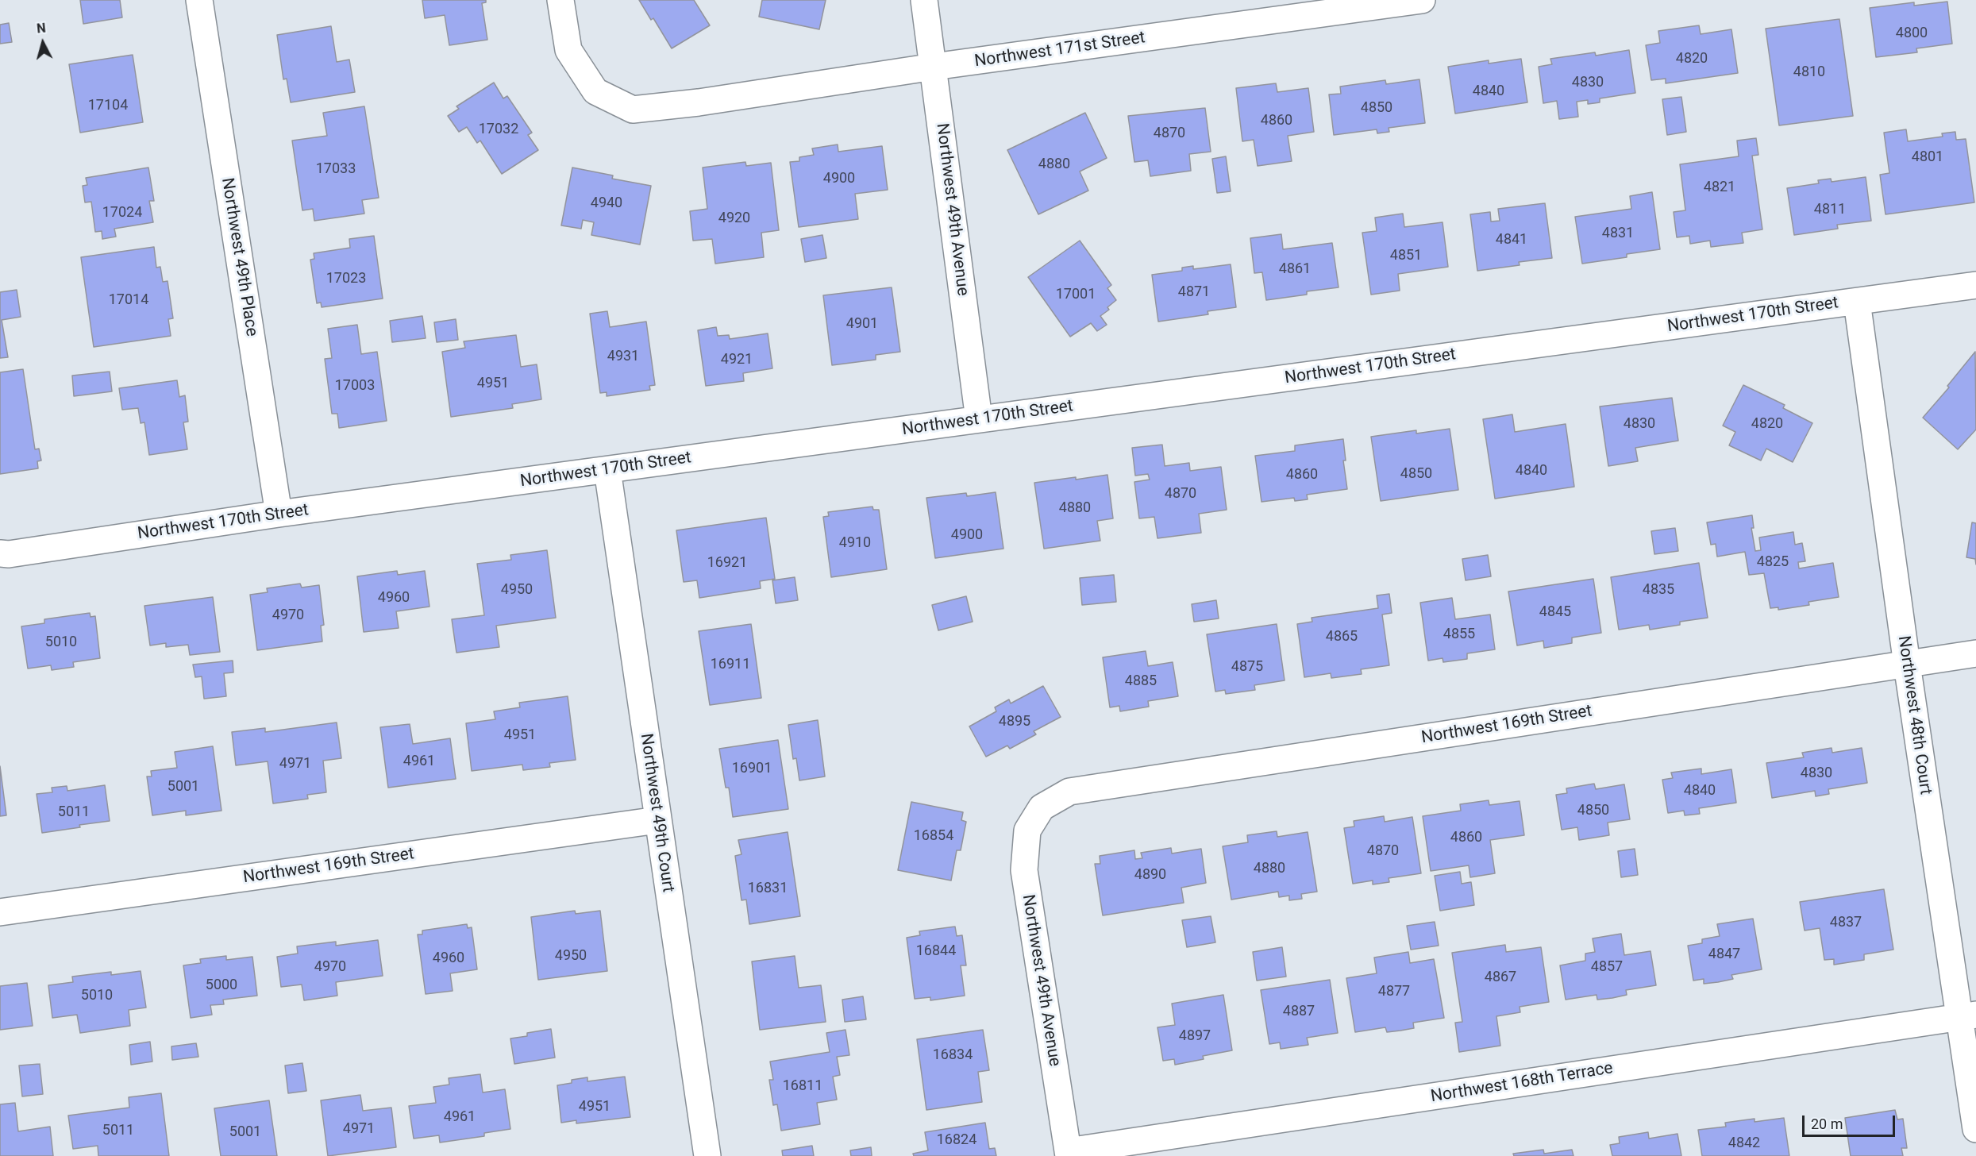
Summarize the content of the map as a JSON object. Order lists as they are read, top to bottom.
{
  "streets": {
    "street": [
      "Northwest 171st Street",
      "Northwest 49th Avenue",
      "Northwest 49th Place",
      "Northwest 170th Street",
      "Northwest 48th Court",
      "Northwest 169th Street",
      "Northwest 49th Court",
      "Northwest 168th Terrace"
    ]
  },
  "crossings": [
    ["Northwest 171st Street", "Northwest 49th Avenue"],
    ["Northwest 49th Avenue", "Northwest 170th Street"],
    ["Northwest 49th Avenue", "Northwest 169th Street"],
    ["Northwest 49th Avenue", "Northwest 168th Terrace"],
    ["Northwest 49th Place", "Northwest 170th Street"],
    ["Northwest 170th Street", "Northwest 48th Court"],
    ["Northwest 170th Street", "Northwest 49th Court"],
    ["Northwest 48th Court", "Northwest 169th Street"],
    ["Northwest 48th Court", "Northwest 168th Terrace"],
    ["Northwest 169th Street", "Northwest 49th Court"]
  ],
  "house_numbers": [
    "4800",
    "4820",
    "4810",
    "4830",
    "4840",
    "17104",
    "4850",
    "4860",
    "17032",
    "4870",
    "4801",
    "4880",
    "17033",
    "4900",
    "4821",
    "4940",
    "4811",
    "17024",
    "4920",
    "4831",
    "4841",
    "4851",
    "4861",
    "17023",
    "4871",
    "17001",
    "17014",
    "4901",
    "4931",
    "4921",
    "4951",
    "17003",
    "4830",
    "4820",
    "4840",
    "4850",
    "4860",
    "4870",
    "4880",
    "4900",
    "4910",
    "4825",
    "16921",
    "4950",
    "4835",
    "4960",
    "4845",
    "4970",
    "4855",
    "4865",
    "5010",
    "16911",
    "4875",
    "4885",
    "4895",
    "4951",
    "4961",
    "4971",
    "16901",
    "4830",
    "5001",
    "4840",
    "4850",
    "5011",
    "16854",
    "4860",
    "4870",
    "4880",
    "4890",
    "16831",
    "4837",
    "16844",
    "4847",
    "4950",
    "4960",
    "4970",
    "4857",
    "4867",
    "5000",
    "4877",
    "5010",
    "4887",
    "4897",
    "16834",
    "16811",
    "4951",
    "4961",
    "4971",
    "5011",
    "5001",
    "16824",
    "4842"
  ],
  "scale_bar": "20 m",
  "north": "top"
}
